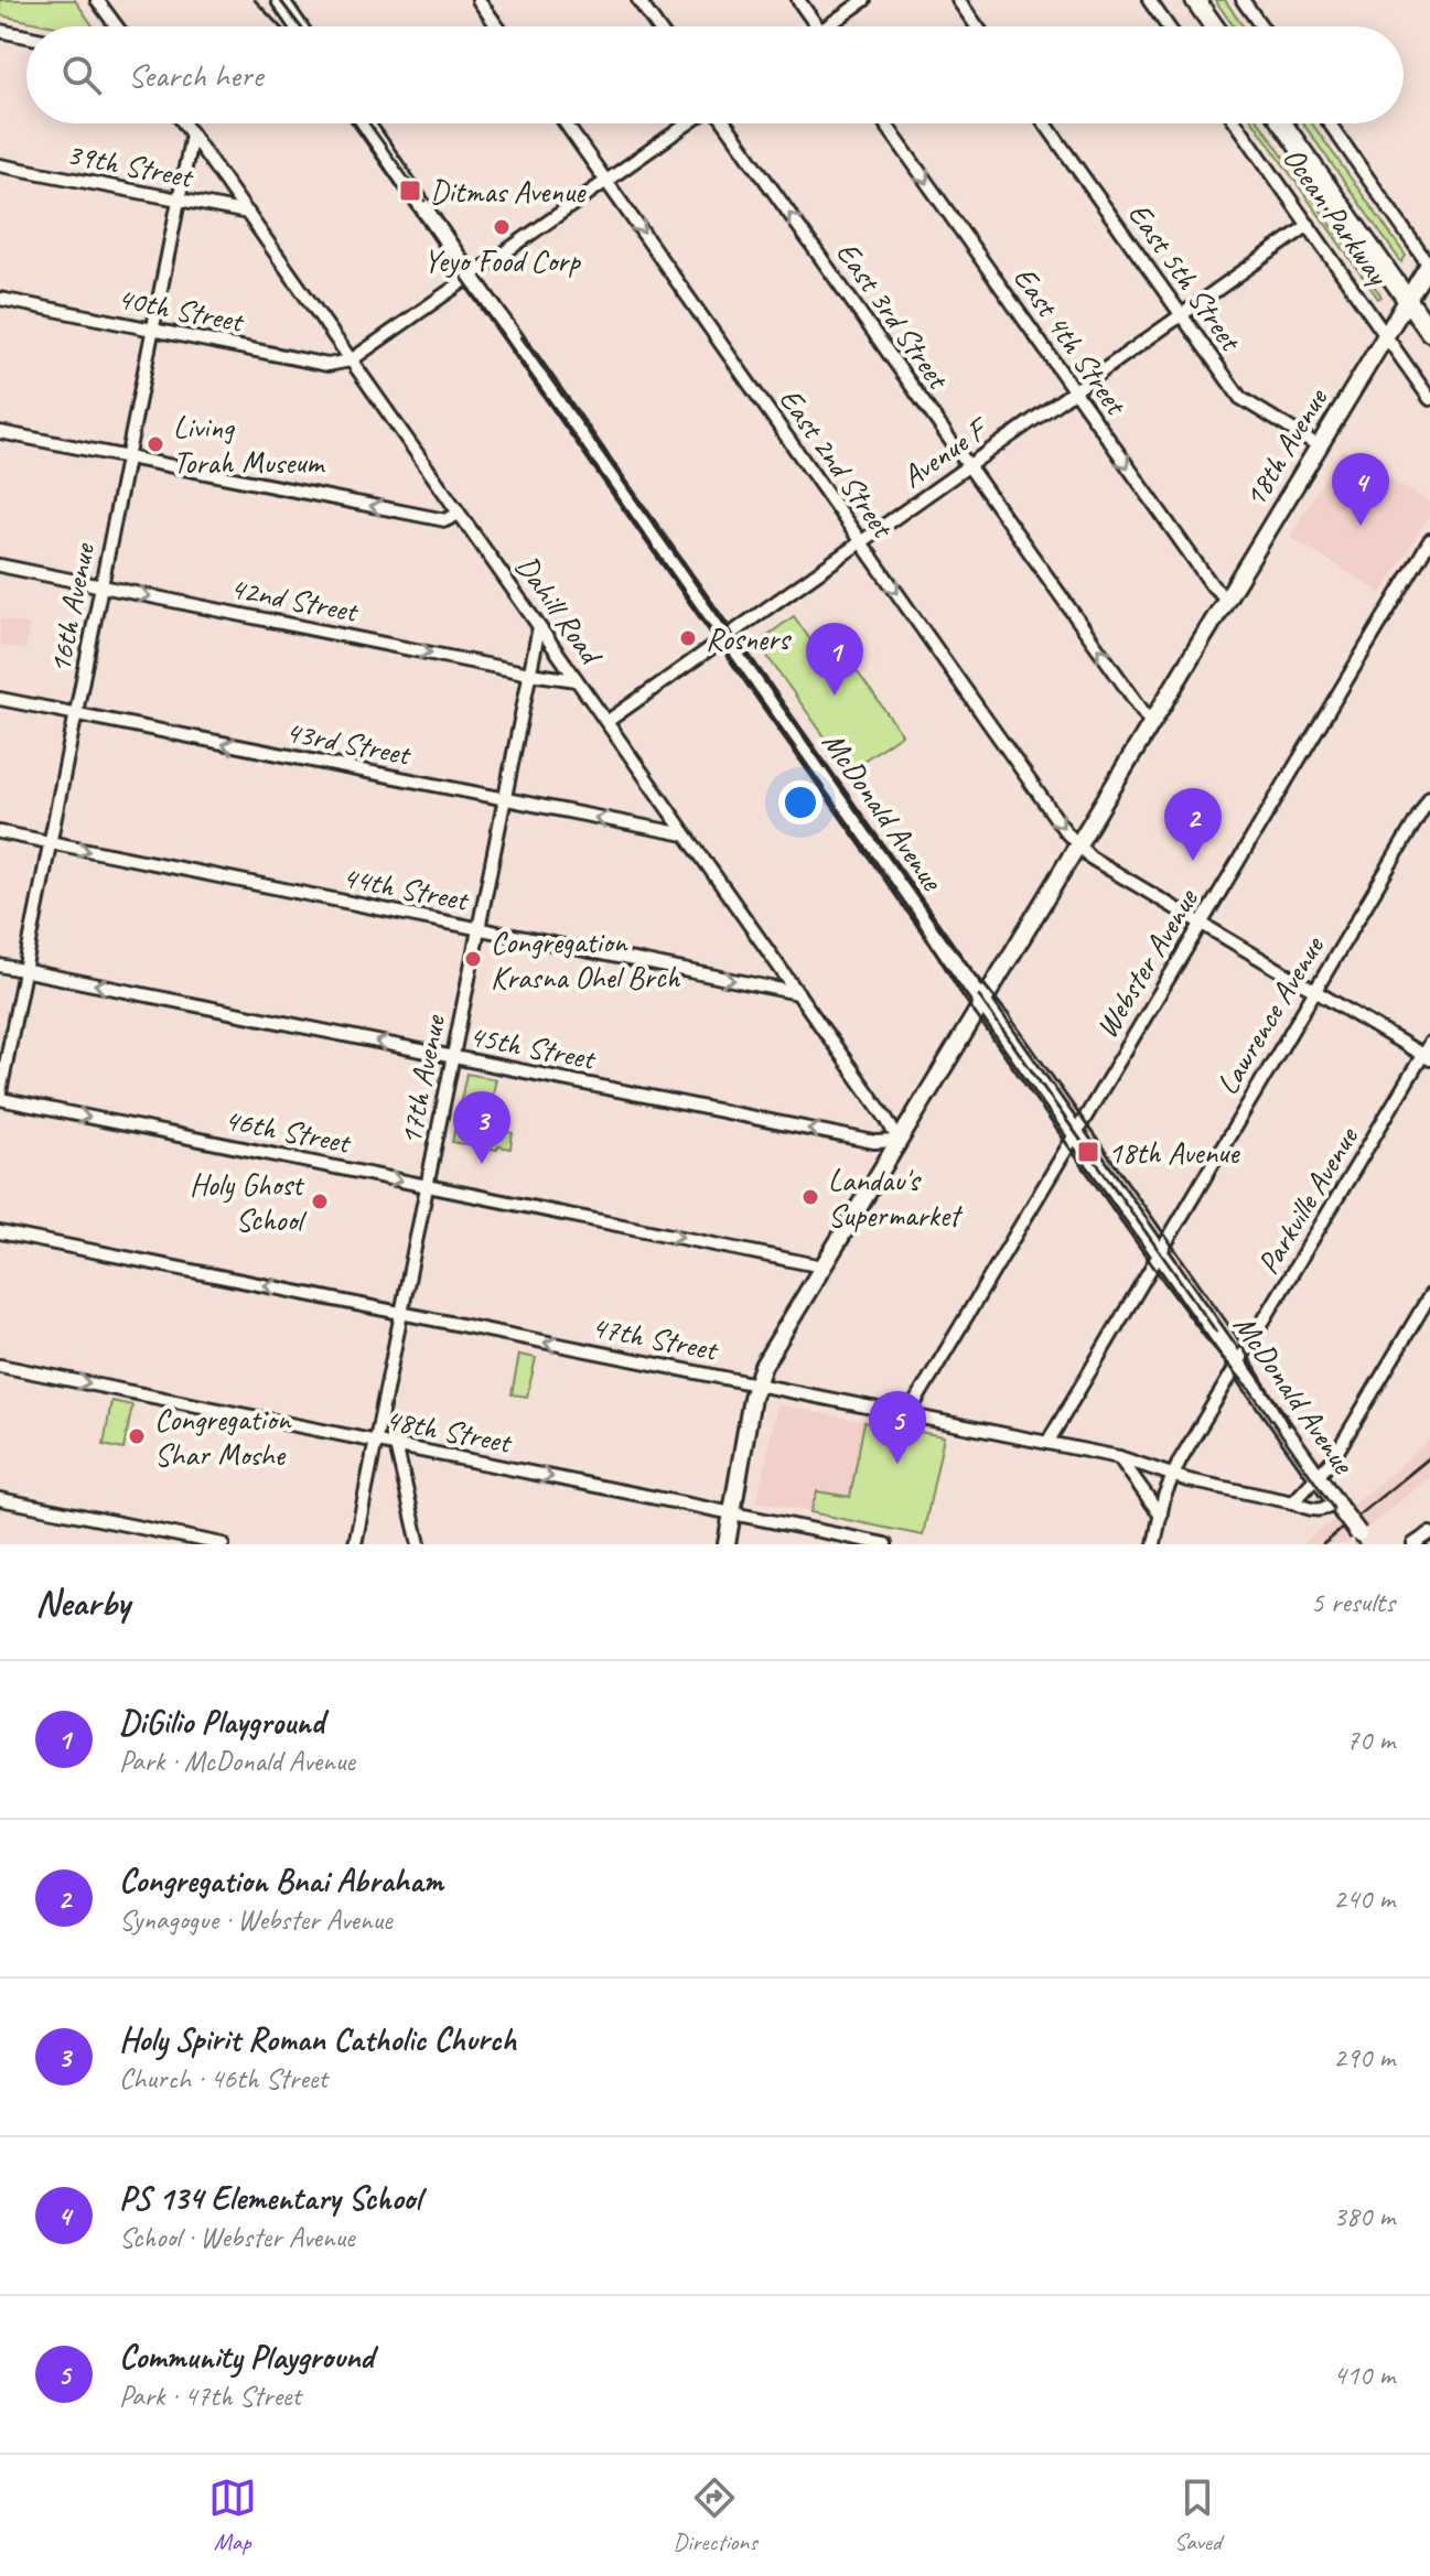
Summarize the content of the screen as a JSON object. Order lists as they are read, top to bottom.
{
  "streets": {
    "main road": ["Ocean Parkway", "18th Avenue", "McDonald Avenue"],
    "street": [
      "39th Street",
      "East 5th Street",
      "40th Street",
      "East 3rd Street",
      "East 4th Street",
      "Avenue F",
      "East 2nd Street",
      "42nd Street",
      "16th Avenue",
      "Dahill Road",
      "43rd Street",
      "44th Street",
      "Webster Avenue",
      "Lawrence Avenue",
      "45th Street",
      "17th Avenue",
      "46th Street",
      "Parkville Avenue",
      "47th Street",
      "48th Street"
    ]
  },
  "crossings": [
    ["39th Street", "16th Avenue"],
    ["39th Street", "Dahill Road"],
    ["Ocean Parkway", "18th Avenue"],
    ["Ocean Parkway", "Avenue F"],
    ["East 5th Street", "18th Avenue"],
    ["East 5th Street", "Avenue F"],
    ["40th Street", "16th Avenue"],
    ["40th Street", "Dahill Road"],
    ["East 3rd Street", "18th Avenue"],
    ["East 3rd Street", "Avenue F"],
    ["East 4th Street", "18th Avenue"],
    ["East 4th Street", "Avenue F"],
    ["18th Avenue", "East 2nd Street"],
    ["18th Avenue", "Dahill Road"],
    ["18th Avenue", "McDonald Avenue"],
    ["18th Avenue", "45th Street"],
    ["18th Avenue", "46th Street"],
    ["18th Avenue", "47th Street"],
    ["18th Avenue", "48th Street"],
    ["Avenue F", "East 2nd Street"],
    ["Avenue F", "Dahill Road"],
    ["Avenue F", "McDonald Avenue"],
    ["East 2nd Street", "Webster Avenue"],
    ["East 2nd Street", "Lawrence Avenue"],
    ["East 2nd Street", "Parkville Avenue"],
    ["42nd Street", "16th Avenue"],
    ["42nd Street", "Dahill Road"],
    ["42nd Street", "17th Avenue"],
    ["16th Avenue", "Dahill Road"],
    ["16th Avenue", "43rd Street"],
    ["16th Avenue", "44th Street"],
    ["16th Avenue", "45th Street"],
    ["Dahill Road", "43rd Street"],
    ["Dahill Road", "44th Street"],
    ["Dahill Road", "45th Street"],
    ["Dahill Road", "17th Avenue"],
    ["43rd Street", "17th Avenue"],
    ["McDonald Avenue", "Webster Avenue"],
    ["McDonald Avenue", "Lawrence Avenue"],
    ["McDonald Avenue", "Parkville Avenue"],
    ["McDonald Avenue", "47th Street"],
    ["44th Street", "17th Avenue"],
    ["Webster Avenue", "47th Street"],
    ["Lawrence Avenue", "47th Street"],
    ["45th Street", "17th Avenue"],
    ["17th Avenue", "46th Street"],
    ["17th Avenue", "47th Street"],
    ["17th Avenue", "48th Street"],
    ["Parkville Avenue", "47th Street"]
  ],
  "one_way": [
    "East 3rd Street",
    "East 4th Street",
    "East 2nd Street",
    "42nd Street",
    "43rd Street",
    "44th Street",
    "45th Street",
    "46th Street",
    "47th Street",
    "48th Street"
  ],
  "places": {
    "transit": ["Ditmas Avenue", "18th Avenue"],
    "other": [
      "Yeyo Food Corp",
      "Living Torah Museum",
      "Rosners",
      "Congregation Krasna Ohel Brch",
      "Landau's Supermarket",
      "Holy Ghost School",
      "Congregation Shar Moshe"
    ]
  },
  "page": {
    "search": "Search here",
    "pins": [
      "4",
      "1",
      "2",
      "3",
      "5"
    ],
    "heading": ["Nearby", "5 results"],
    "list": [
      {
        "mark": "1",
        "name": "DiGilio Playground",
        "note": "Park · McDonald Avenue",
        "value": "70 m"
      },
      {
        "mark": "2",
        "name": "Congregation Bnai Abraham",
        "note": "Synagogue · Webster Avenue",
        "value": "240 m"
      },
      {
        "mark": "3",
        "name": "Holy Spirit Roman Catholic Church",
        "note": "Church · 46th Street",
        "value": "290 m"
      },
      {
        "mark": "4",
        "name": "PS 134 Elementary School",
        "note": "School · Webster Avenue",
        "value": "380 m"
      },
      {
        "mark": "5",
        "name": "Community Playground",
        "note": "Park · 47th Street",
        "value": "410 m"
      }
    ],
    "nav": ["Map", "Directions", "Saved"]
  }
}
